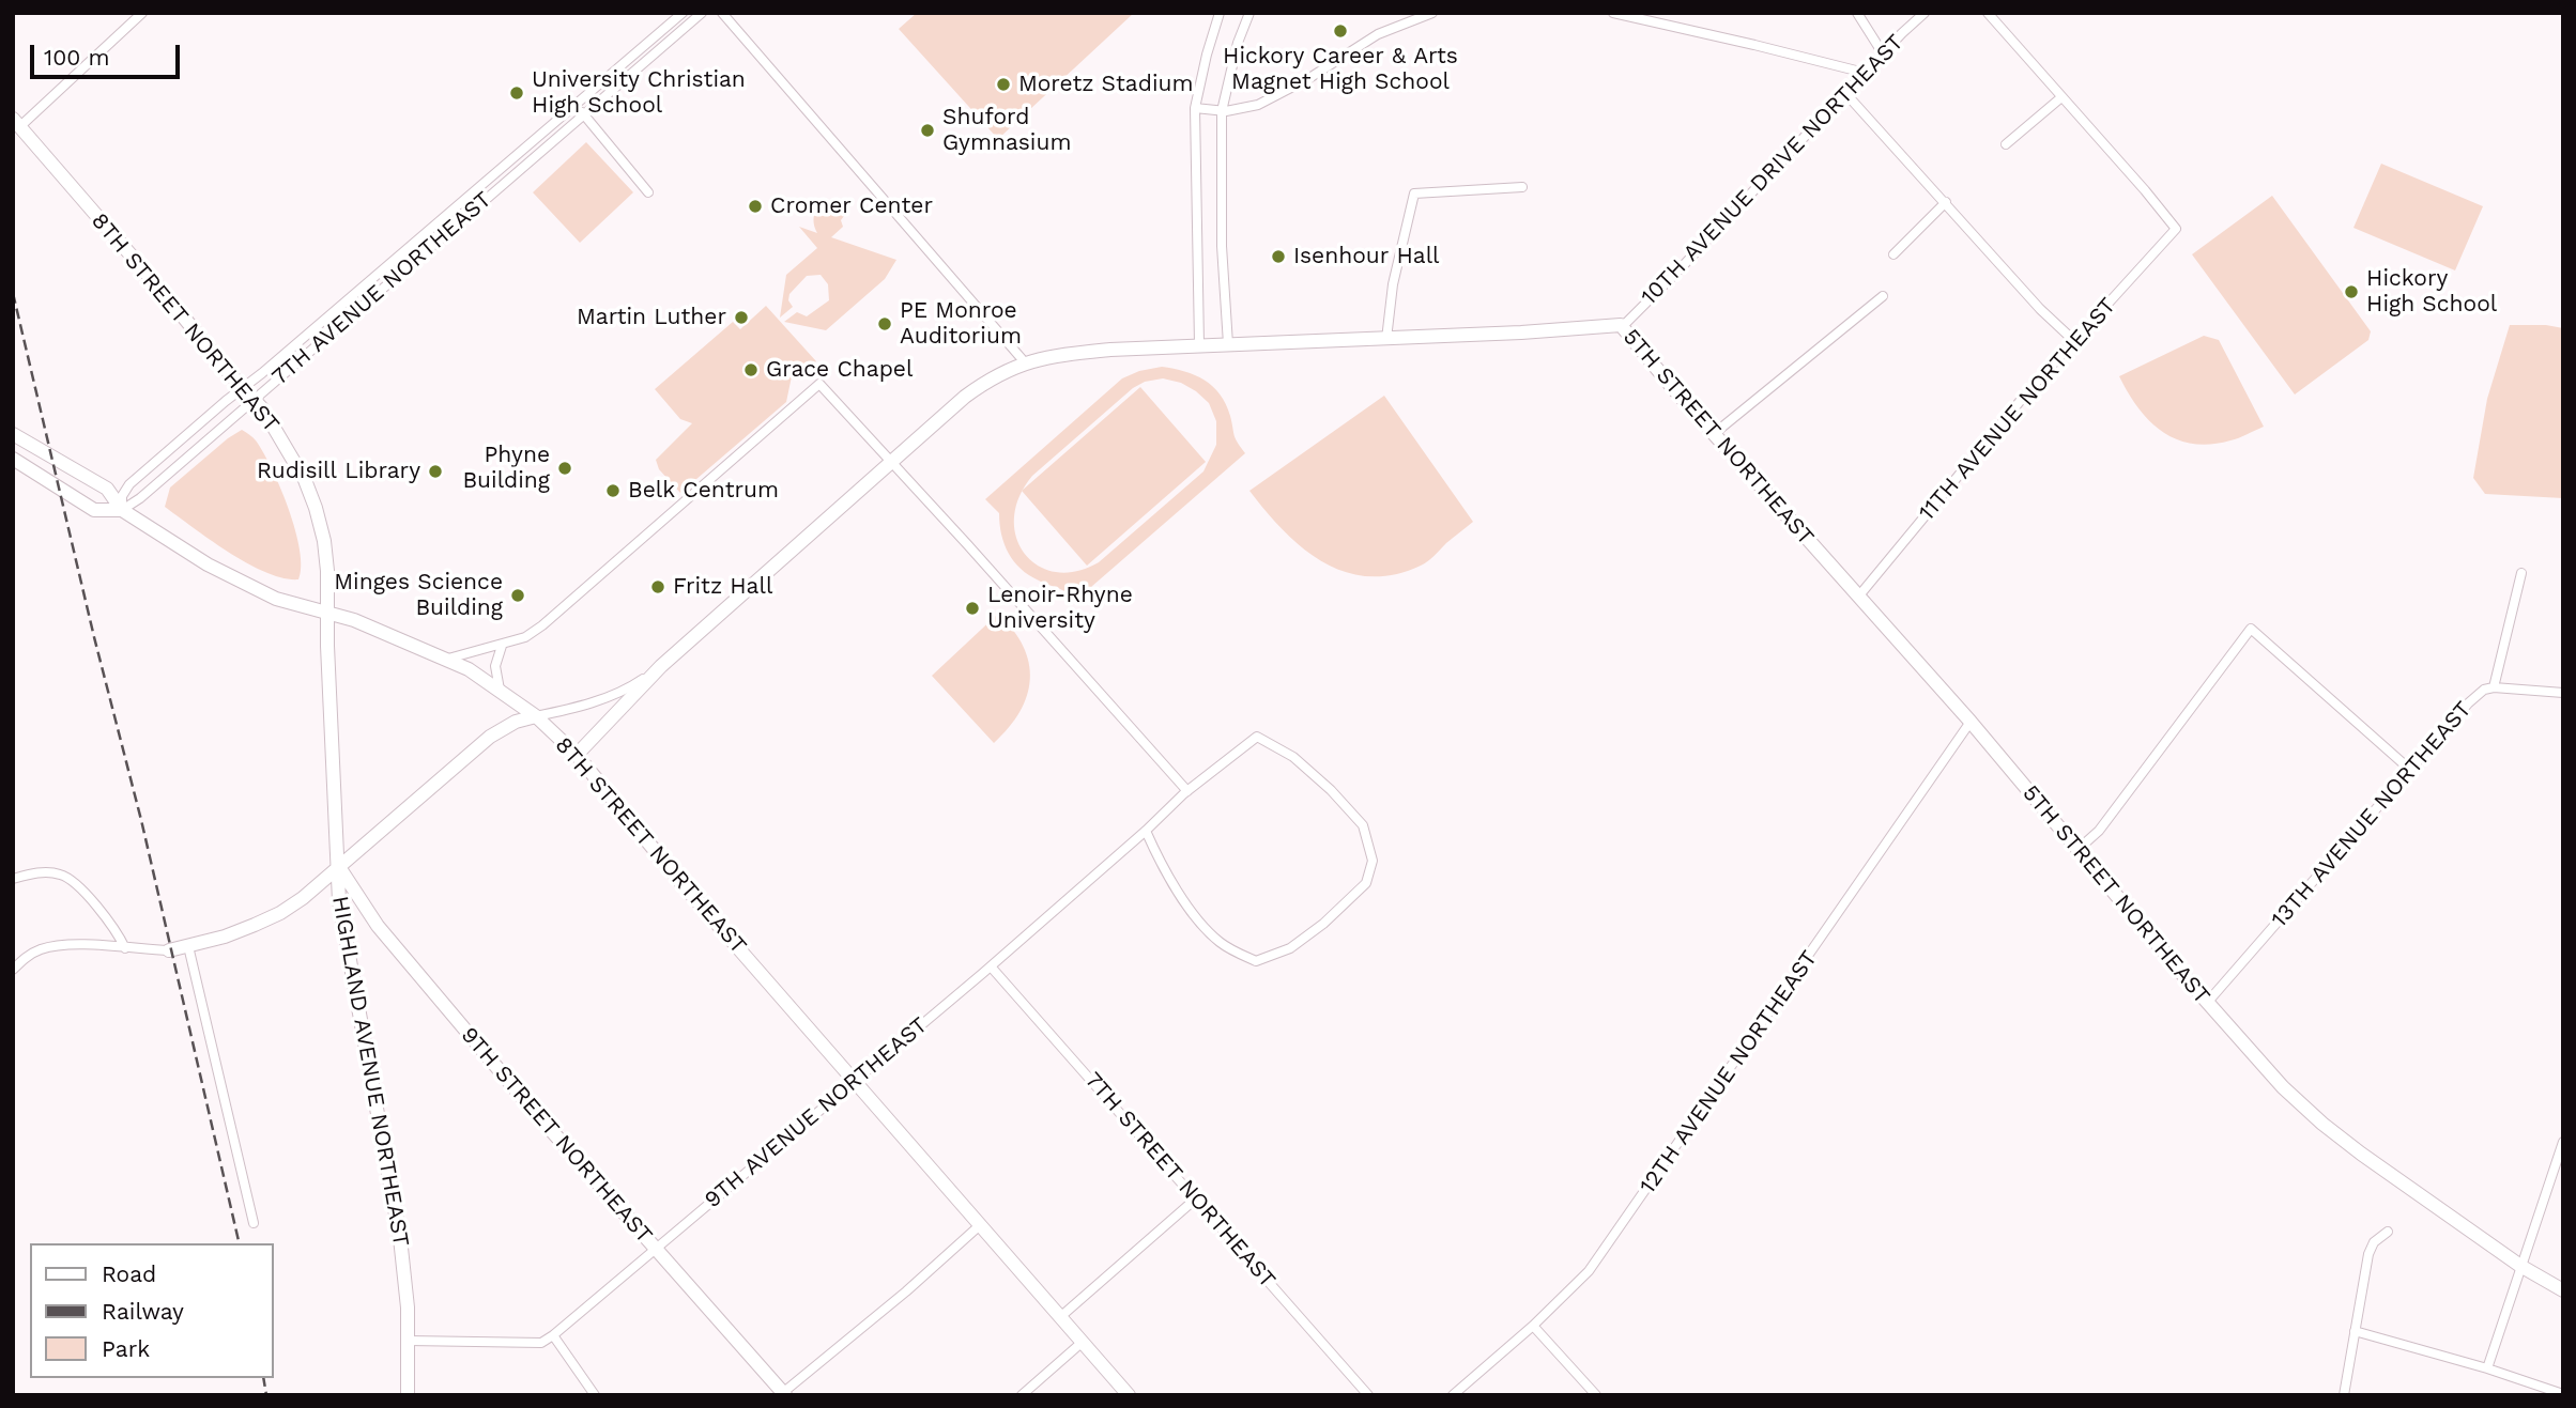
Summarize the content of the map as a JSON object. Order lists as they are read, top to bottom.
{
  "streets": {
    "main road": [
      "8TH STREET NORTHEAST",
      "5TH STREET NORTHEAST",
      "HIGHLAND AVENUE NORTHEAST",
      "9TH STREET NORTHEAST"
    ],
    "street": [
      "10TH AVENUE DRIVE NORTHEAST",
      "7TH AVENUE NORTHEAST",
      "11TH AVENUE NORTHEAST",
      "13TH AVENUE NORTHEAST",
      "12TH AVENUE NORTHEAST",
      "9TH AVENUE NORTHEAST",
      "7TH STREET NORTHEAST"
    ]
  },
  "crossings": [
    ["10TH AVENUE DRIVE NORTHEAST", "5TH STREET NORTHEAST"],
    ["7TH AVENUE NORTHEAST", "8TH STREET NORTHEAST"],
    ["8TH STREET NORTHEAST", "5TH STREET NORTHEAST"],
    ["8TH STREET NORTHEAST", "HIGHLAND AVENUE NORTHEAST"],
    ["8TH STREET NORTHEAST", "9TH AVENUE NORTHEAST"],
    ["11TH AVENUE NORTHEAST", "5TH STREET NORTHEAST"],
    ["5TH STREET NORTHEAST", "13TH AVENUE NORTHEAST"],
    ["5TH STREET NORTHEAST", "12TH AVENUE NORTHEAST"],
    ["HIGHLAND AVENUE NORTHEAST", "9TH AVENUE NORTHEAST"],
    ["HIGHLAND AVENUE NORTHEAST", "9TH STREET NORTHEAST"],
    ["9TH AVENUE NORTHEAST", "9TH STREET NORTHEAST"],
    ["9TH AVENUE NORTHEAST", "7TH STREET NORTHEAST"]
  ],
  "places": [
    "Hickory Career & Arts Magnet High School",
    "Moretz Stadium",
    "University Christian High School",
    "Shuford Gymnasium",
    "Cromer Center",
    "Isenhour Hall",
    "Hickory High School",
    "Martin Luther",
    "PE Monroe Auditorium",
    "Grace Chapel",
    "Phyne Building",
    "Rudisill Library",
    "Belk Centrum",
    "Fritz Hall",
    "Minges Science Building",
    "Lenoir-Rhyne University"
  ],
  "legend": ["Road", "Railway", "Park"],
  "scale_bar": "100 m"
}
